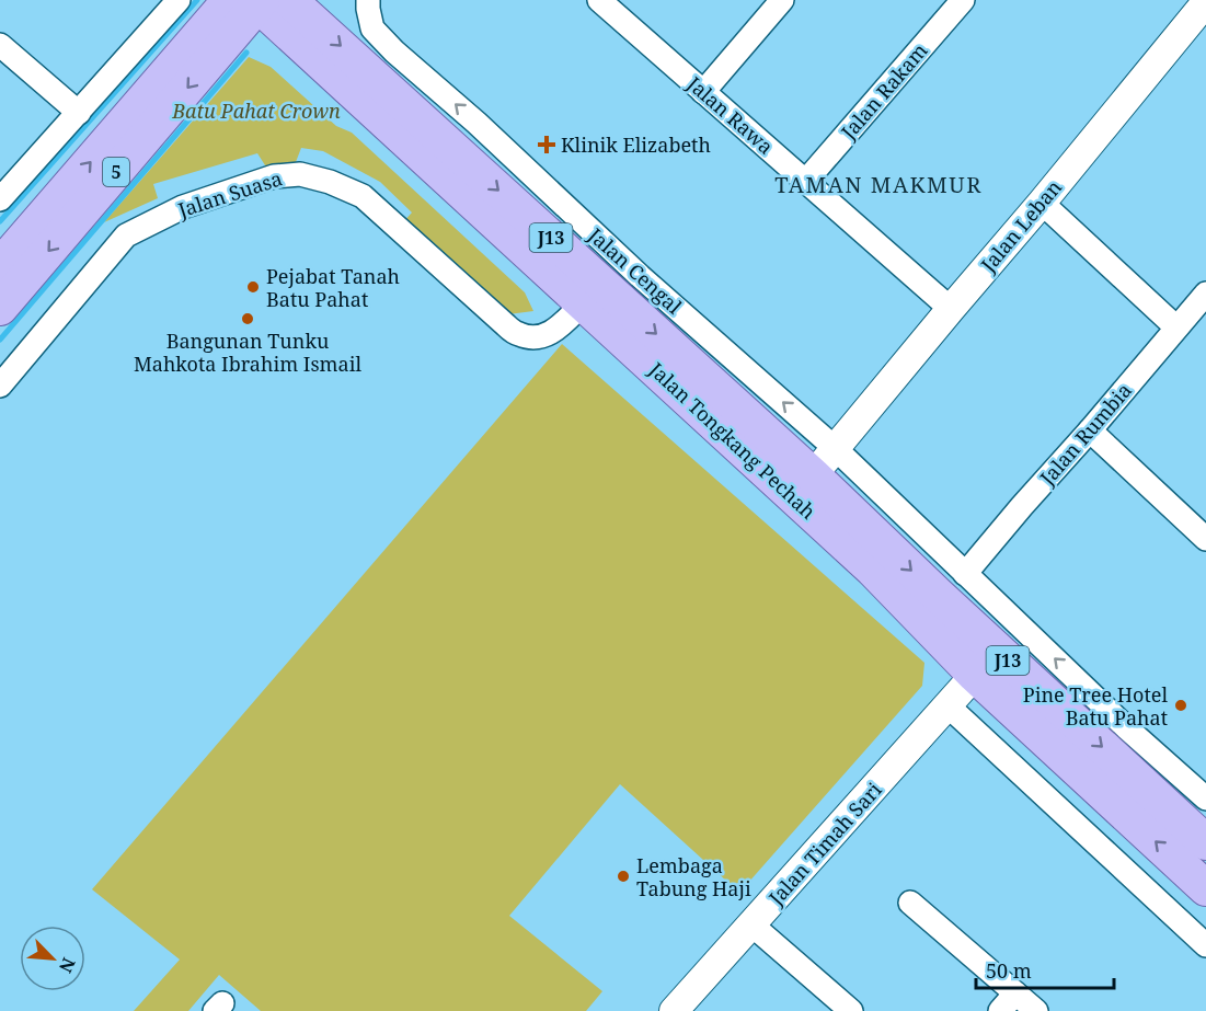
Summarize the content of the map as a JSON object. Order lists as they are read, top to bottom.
{
  "streets": {
    "main road": ["5", "J13", "Jalan Tongkang Pechah"],
    "street": [
      "Jalan Rakam",
      "Jalan Rawa",
      "Jalan Suasa",
      "Jalan Leban",
      "Jalan Cengal",
      "Jalan Rumbia",
      "Jalan Timah Sari"
    ]
  },
  "crossings": [
    ["Jalan Rakam", "Jalan Rawa"],
    ["Jalan Rawa", "Jalan Leban"],
    ["5", "Jalan Tongkang Pechah"],
    ["Jalan Suasa", "Jalan Tongkang Pechah"],
    ["Jalan Leban", "Jalan Cengal"],
    ["Jalan Leban", "Jalan Tongkang Pechah"],
    ["Jalan Cengal", "Jalan Rumbia"],
    ["Jalan Tongkang Pechah", "Jalan Timah Sari"]
  ],
  "districts": ["TAMAN MAKMUR"],
  "parks": ["Batu Pahat Crown"],
  "places": {
    "health": ["Klinik Elizabeth"],
    "other": [
      "Pejabat Tanah Batu Pahat",
      "Bangunan Tunku Mahkota Ibrahim Ismail",
      "Pine Tree Hotel Batu Pahat",
      "Lembaga Tabung Haji"
    ]
  },
  "scale_bar": "50 m",
  "north": "bottom right"
}
